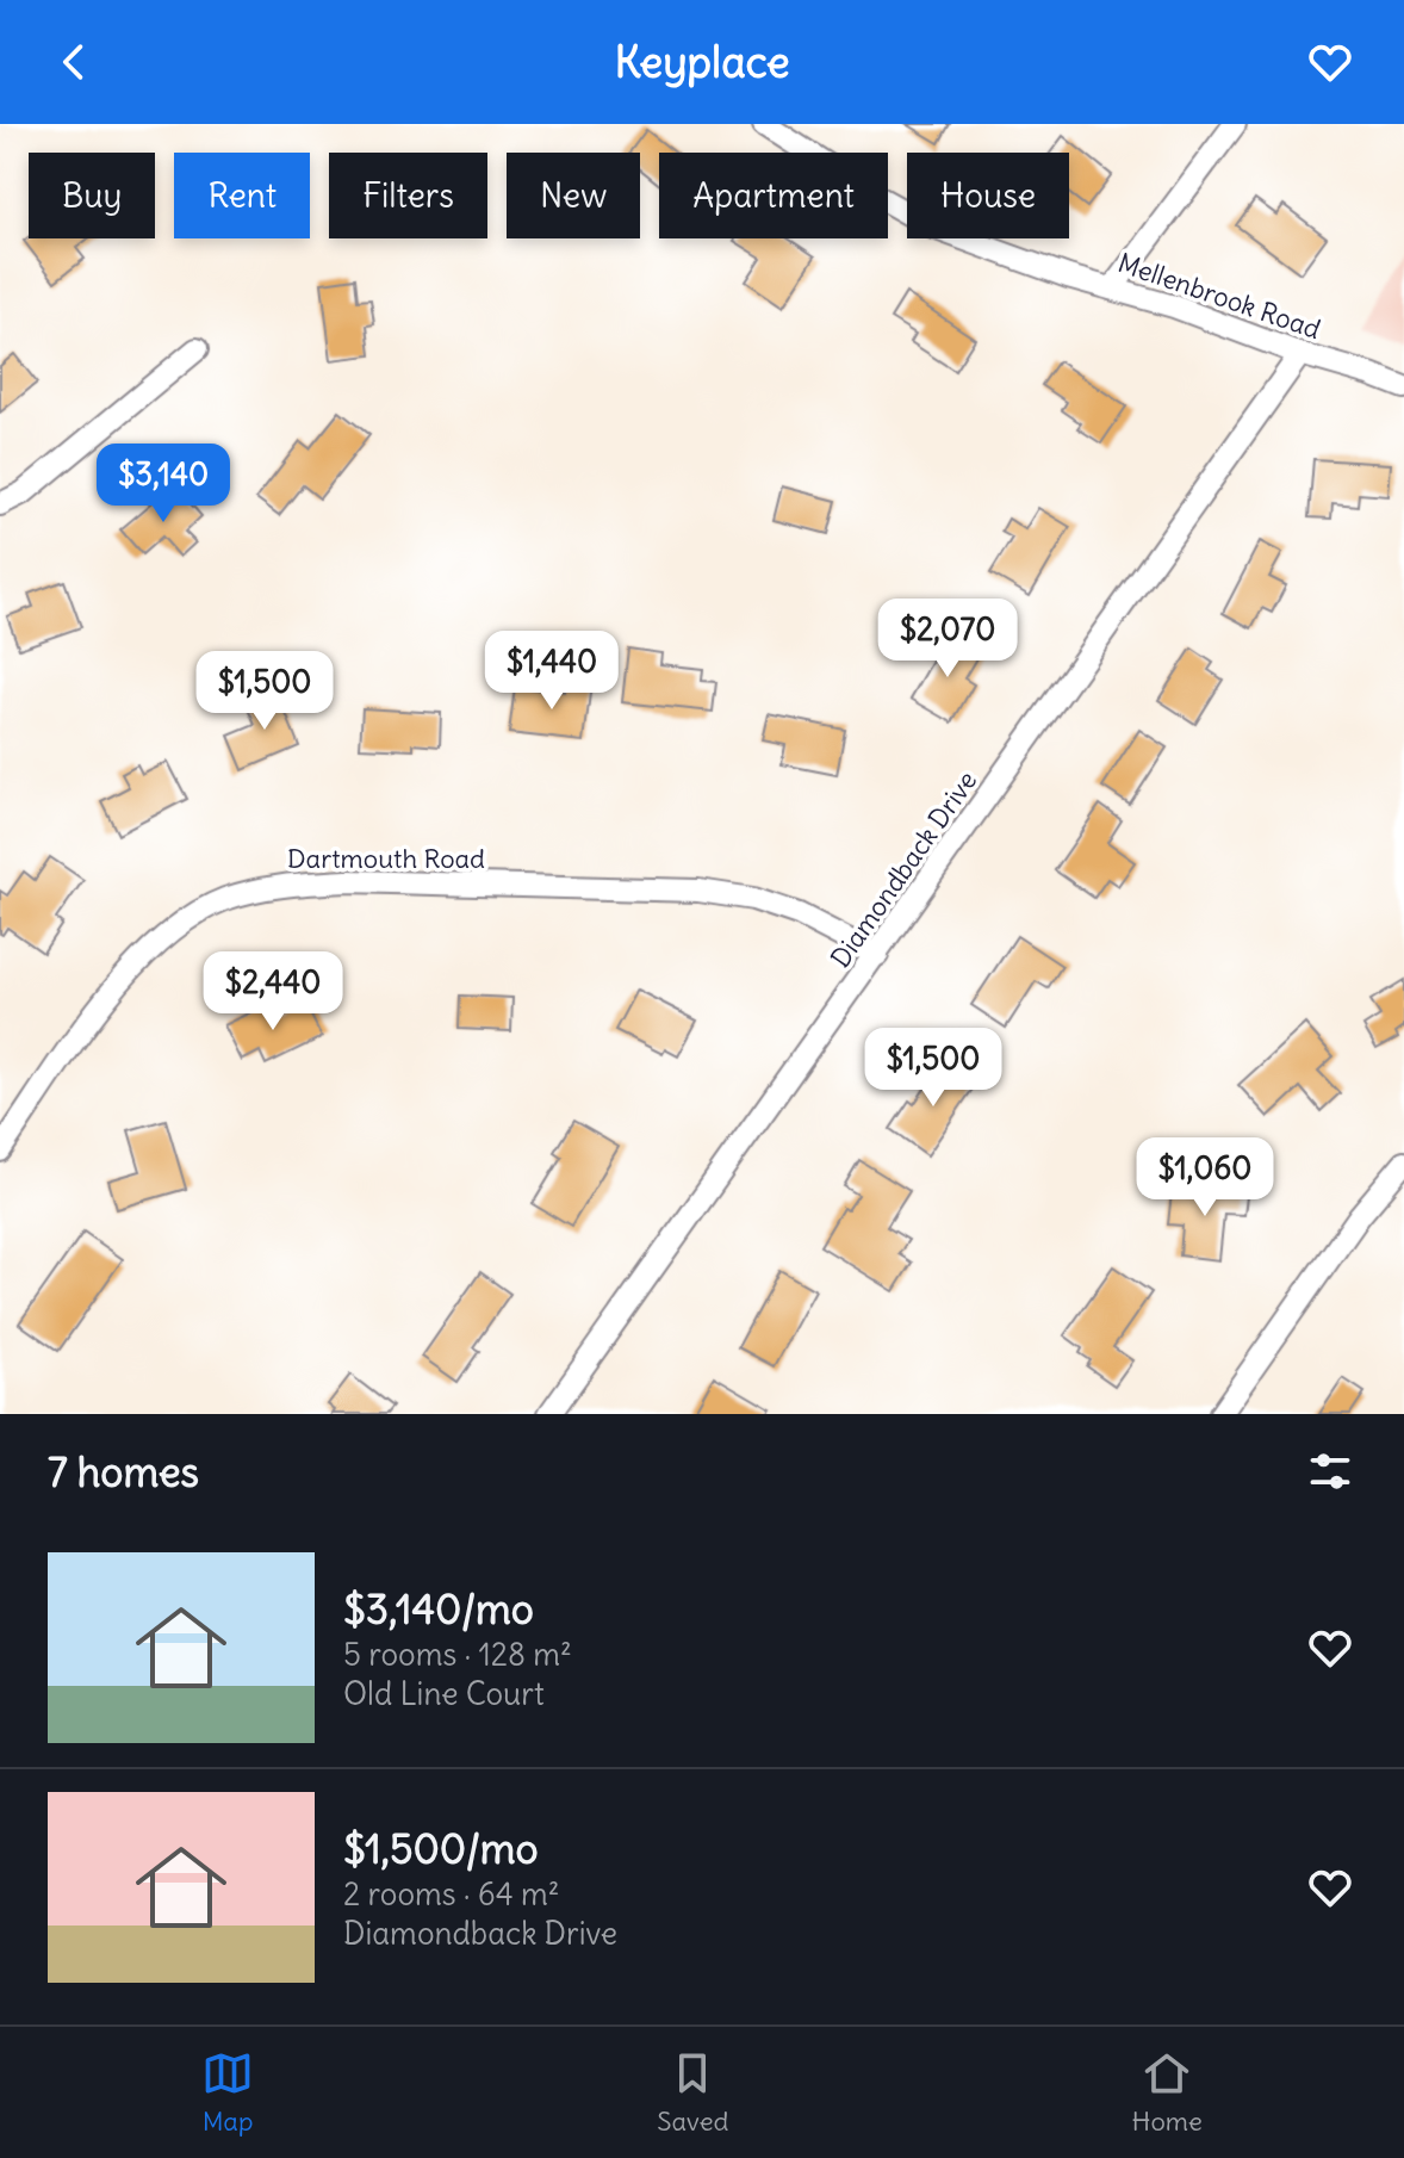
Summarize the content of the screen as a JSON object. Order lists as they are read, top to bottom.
{
  "streets": {
    "street": ["Mellenbrook Road", "Dartmouth Road", "Diamondback Drive"]
  },
  "crossings": [
    ["Mellenbrook Road", "Diamondback Drive"],
    ["Dartmouth Road", "Diamondback Drive"]
  ],
  "page": {
    "header": "Keyplace",
    "chip": [
      "Buy",
      "Rent",
      "Filters",
      "New",
      "Apartment",
      "House"
    ],
    "price": [
      "$3,140",
      "$2,070",
      "$1,440",
      "$1,500",
      "$2,440",
      "$1,500",
      "$1,060"
    ],
    "heading": "7 homes",
    "list": [
      {
        "name": "$3,140/mo",
        "note": "5 rooms · 128 m² · Old Line Court"
      },
      {
        "name": "$1,500/mo",
        "note": "2 rooms · 64 m² · Diamondback Drive"
      }
    ],
    "tabs": ["Map", "Saved", "Home"]
  }
}
